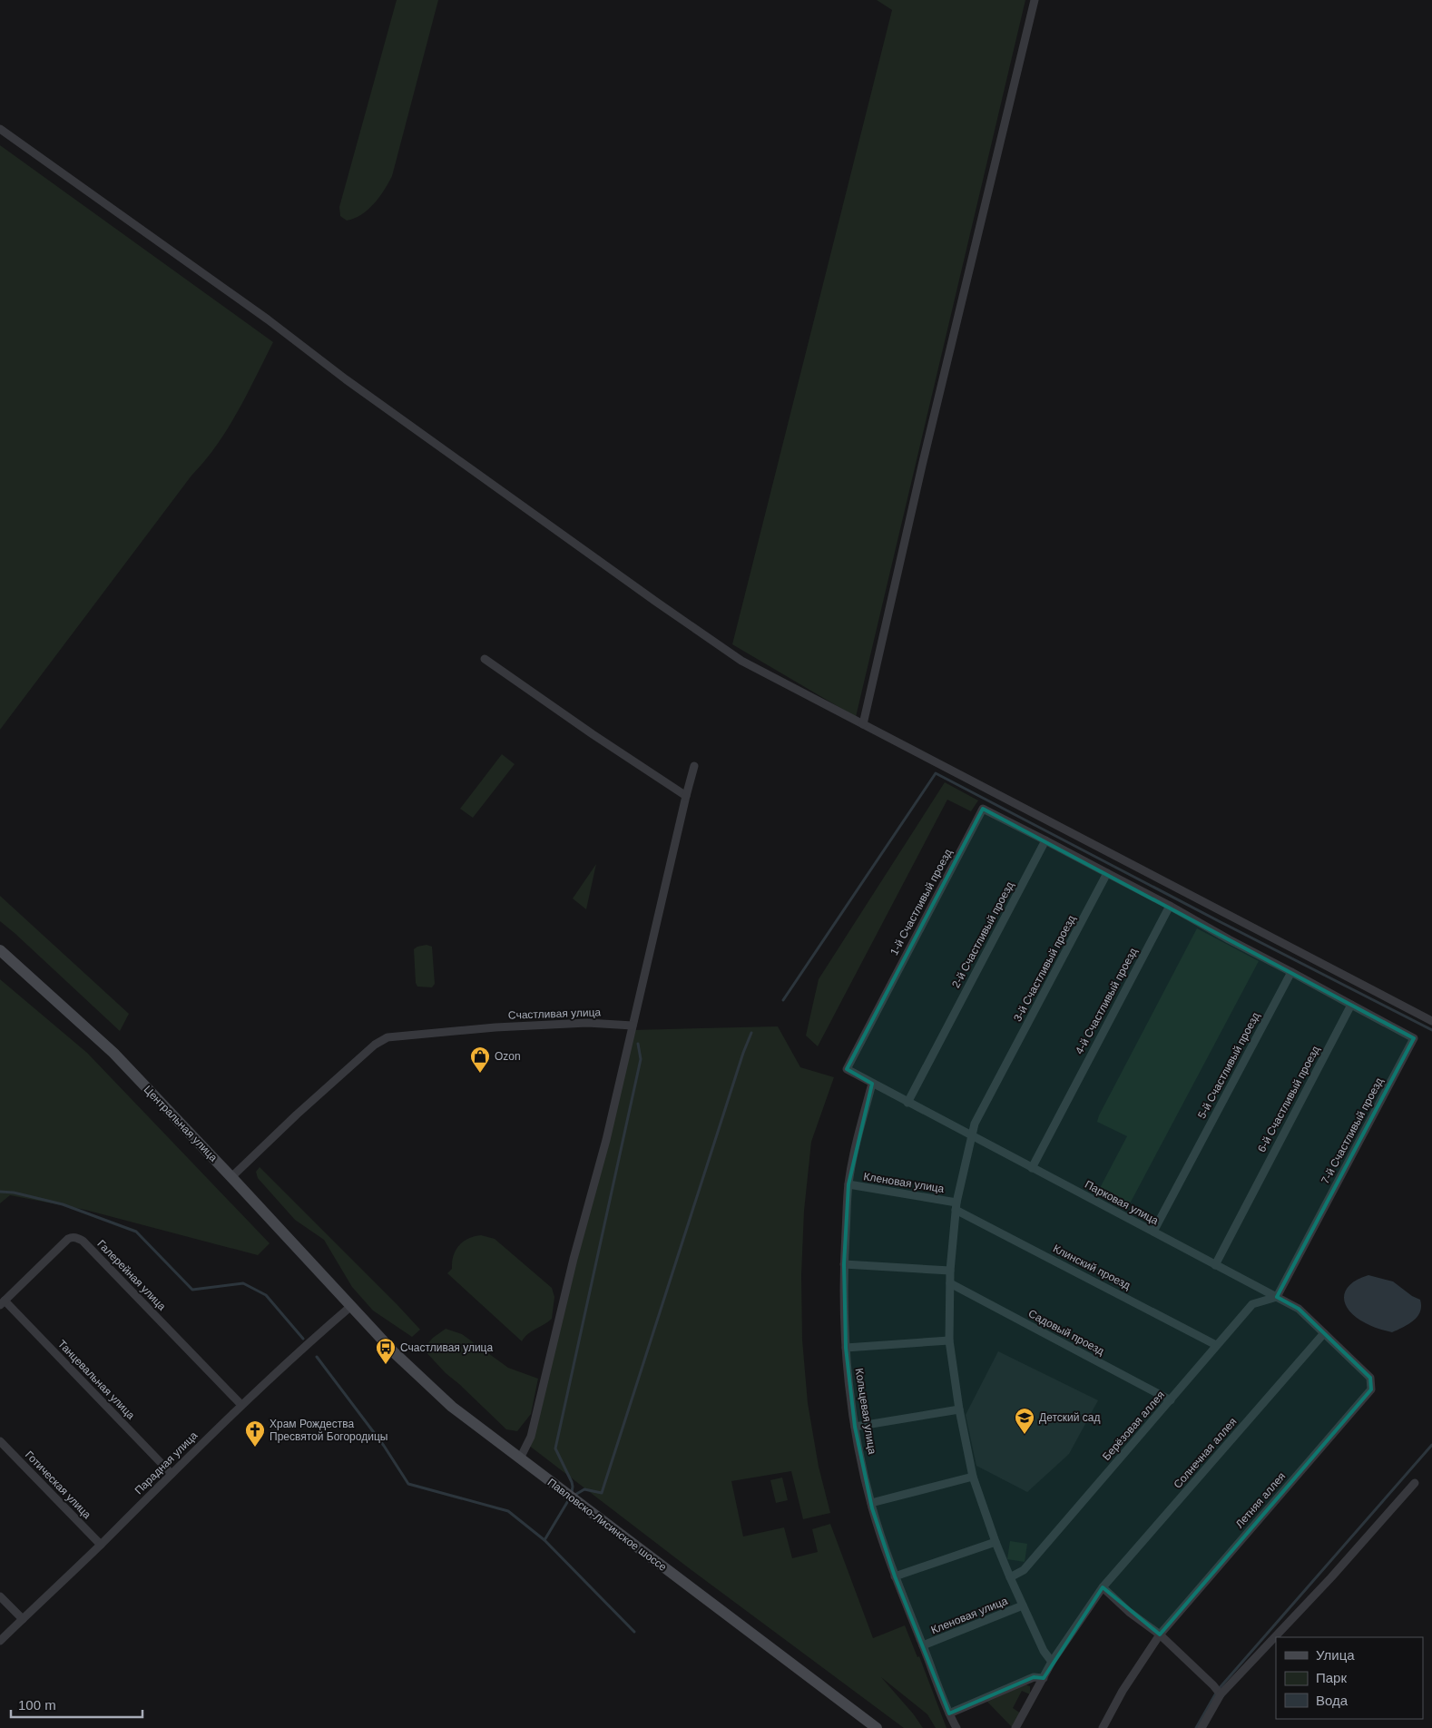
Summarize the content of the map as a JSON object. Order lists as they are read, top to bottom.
{
  "streets": {
    "main road": ["Центральная улица", "Павловско-Лисинское шоссе"],
    "street": [
      "1-й Счастливый проезд",
      "2-й Счастливый проезд",
      "3-й Счастливый проезд",
      "4-й Счастливый проезд",
      "Счастливая улица",
      "5-й Счастливый проезд",
      "6-й Счастливый проезд",
      "7-й Счастливый проезд",
      "Кленовая улица",
      "Парковая улица",
      "Клинский проезд",
      "Галерейная улица",
      "Садовый проезд",
      "Танцевальная улица",
      "Кольцевая улица",
      "Берёзовая аллея",
      "Солнечная аллея",
      "Парадная улица",
      "Готическая улица",
      "Летняя аллея"
    ]
  },
  "crossings": [
    ["1-й Счастливый проезд", "2-й Счастливый проезд"],
    ["1-й Счастливый проезд", "Парковая улица"],
    ["2-й Счастливый проезд", "Парковая улица"],
    ["3-й Счастливый проезд", "Кленовая улица"],
    ["3-й Счастливый проезд", "Парковая улица"],
    ["4-й Счастливый проезд", "Парковая улица"],
    ["Счастливая улица", "Центральная улица"],
    ["5-й Счастливый проезд", "Парковая улица"],
    ["6-й Счастливый проезд", "7-й Счастливый проезд"],
    ["6-й Счастливый проезд", "Парковая улица"],
    ["Центральная улица", "Парадная улица"],
    ["Центральная улица", "Павловско-Лисинское шоссе"],
    ["7-й Счастливый проезд", "Парковая улица"],
    ["7-й Счастливый проезд", "Берёзовая аллея"],
    ["Кленовая улица", "Парковая улица"],
    ["Кленовая улица", "Клинский проезд"],
    ["Кленовая улица", "Садовый проезд"],
    ["Кленовая улица", "Кольцевая улица"],
    ["Кленовая улица", "Берёзовая аллея"],
    ["Кленовая улица", "Солнечная аллея"],
    ["Парковая улица", "Кольцевая улица"],
    ["Парковая улица", "Берёзовая аллея"],
    ["Парковая улица", "Солнечная аллея"],
    ["Парковая улица", "Летняя аллея"],
    ["Клинский проезд", "Берёзовая аллея"],
    ["Галерейная улица", "Танцевальная улица"],
    ["Галерейная улица", "Парадная улица"],
    ["Садовый проезд", "Берёзовая аллея"],
    ["Танцевальная улица", "Парадная улица"],
    ["Парадная улица", "Готическая улица"],
    ["Парадная улица", "Павловско-Лисинское шоссе"]
  ],
  "places": {
    "shop": ["Ozon"],
    "bus stop": ["Счастливая улица"],
    "school or university": ["Детский сад"],
    "church": ["Храм Рождества Пресвятой Богородицы"]
  },
  "legend": ["Улица", "Парк", "Вода"],
  "scale_bar": "100 m"
}
